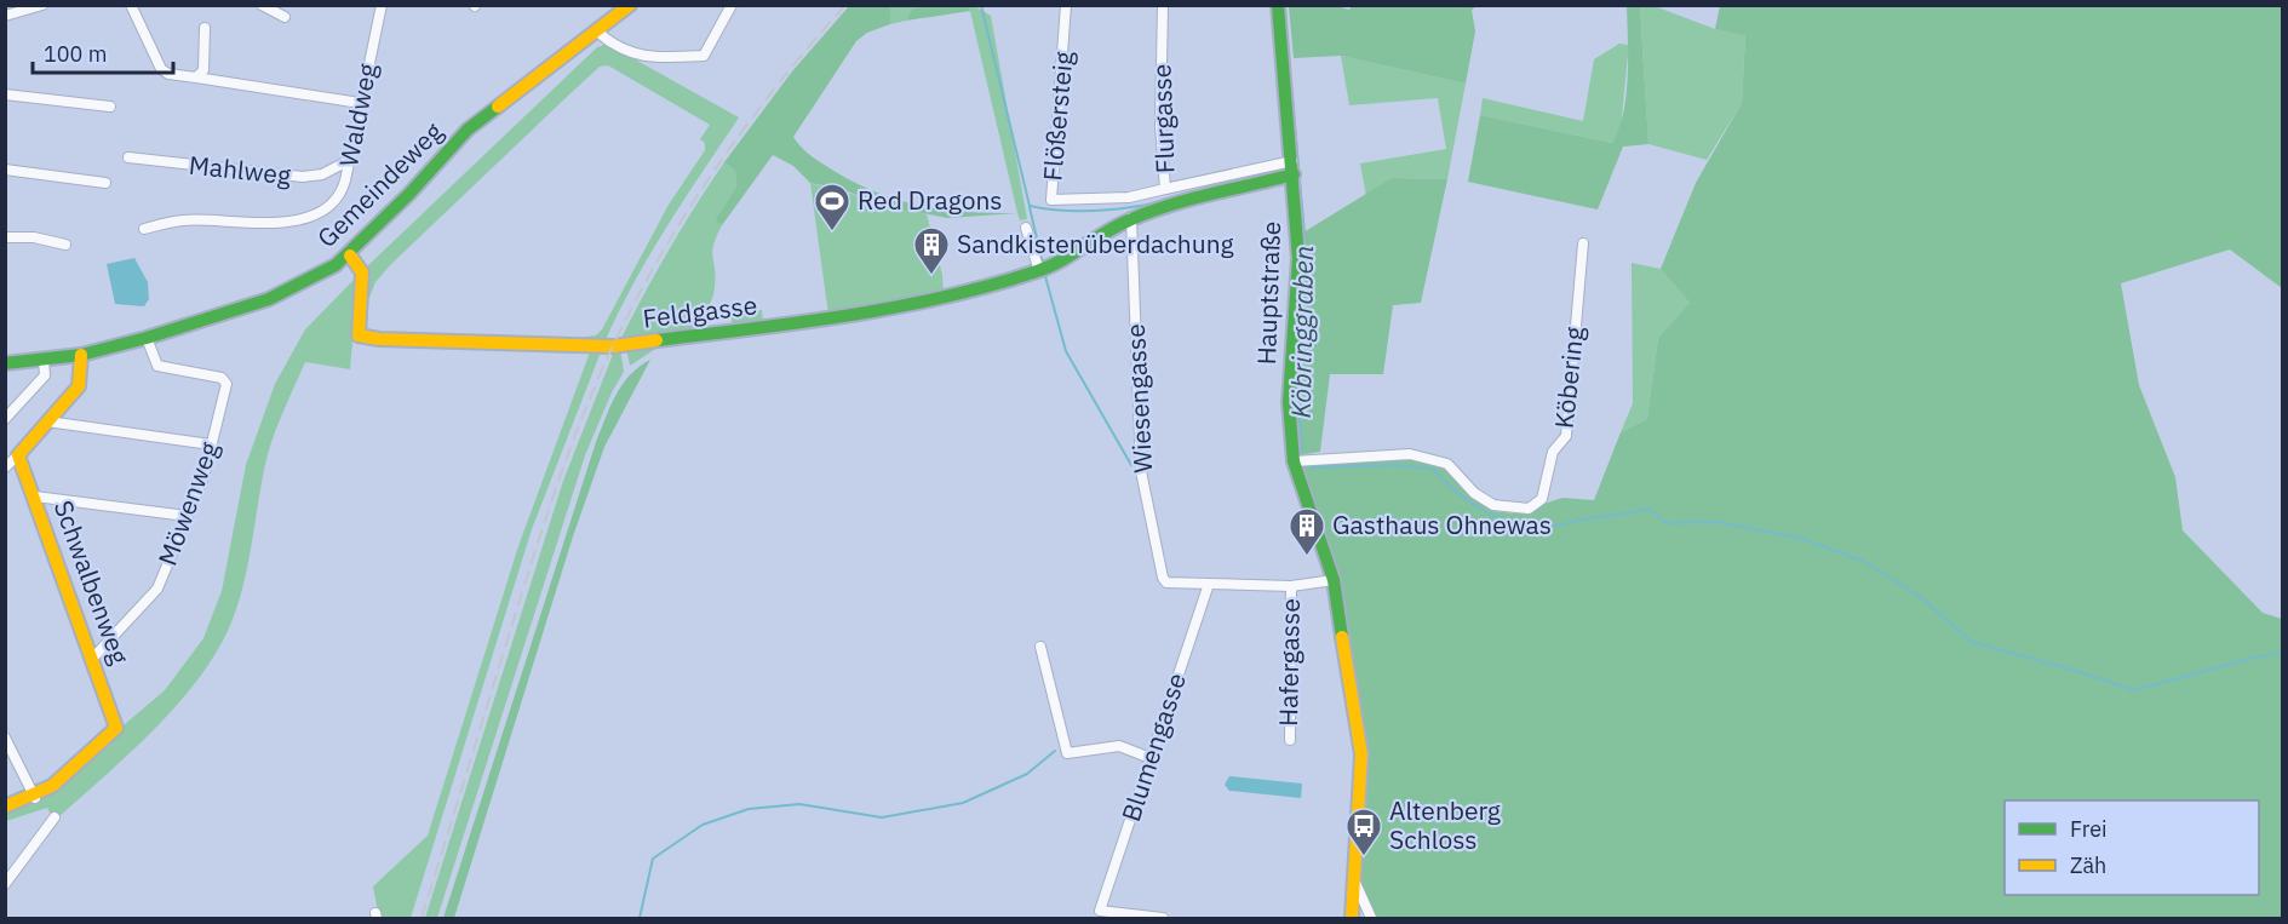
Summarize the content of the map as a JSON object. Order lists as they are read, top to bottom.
{
  "streets": {
    "street": [
      "Waldweg",
      "Flößersteig",
      "Flurgasse",
      "Mahlweg",
      "Gemeindeweg",
      "Hauptstraße",
      "Feldgasse",
      "Köbering",
      "Wiesengasse",
      "Möwenweg",
      "Schwalbenweg",
      "Hafergasse",
      "Blumengasse"
    ]
  },
  "crossings": [
    ["Waldweg", "Mahlweg"],
    ["Flößersteig", "Flurgasse"],
    ["Flurgasse", "Hauptstraße"],
    ["Flurgasse", "Feldgasse"],
    ["Gemeindeweg", "Feldgasse"],
    ["Gemeindeweg", "Möwenweg"],
    ["Hauptstraße", "Feldgasse"],
    ["Hauptstraße", "Köbering"],
    ["Hauptstraße", "Wiesengasse"],
    ["Feldgasse", "Wiesengasse"],
    ["Wiesengasse", "Hafergasse"],
    ["Wiesengasse", "Blumengasse"],
    ["Möwenweg", "Schwalbenweg"]
  ],
  "water": ["Köbringgraben"],
  "places": {
    "sports": ["Red Dragons"],
    "building": ["Sandkistenüberdachung", "Gasthaus Ohnewas"],
    "bus stop": ["Altenberg Schloss"]
  },
  "legend": ["Frei", "Zäh"],
  "scale_bar": "100 m"
}
